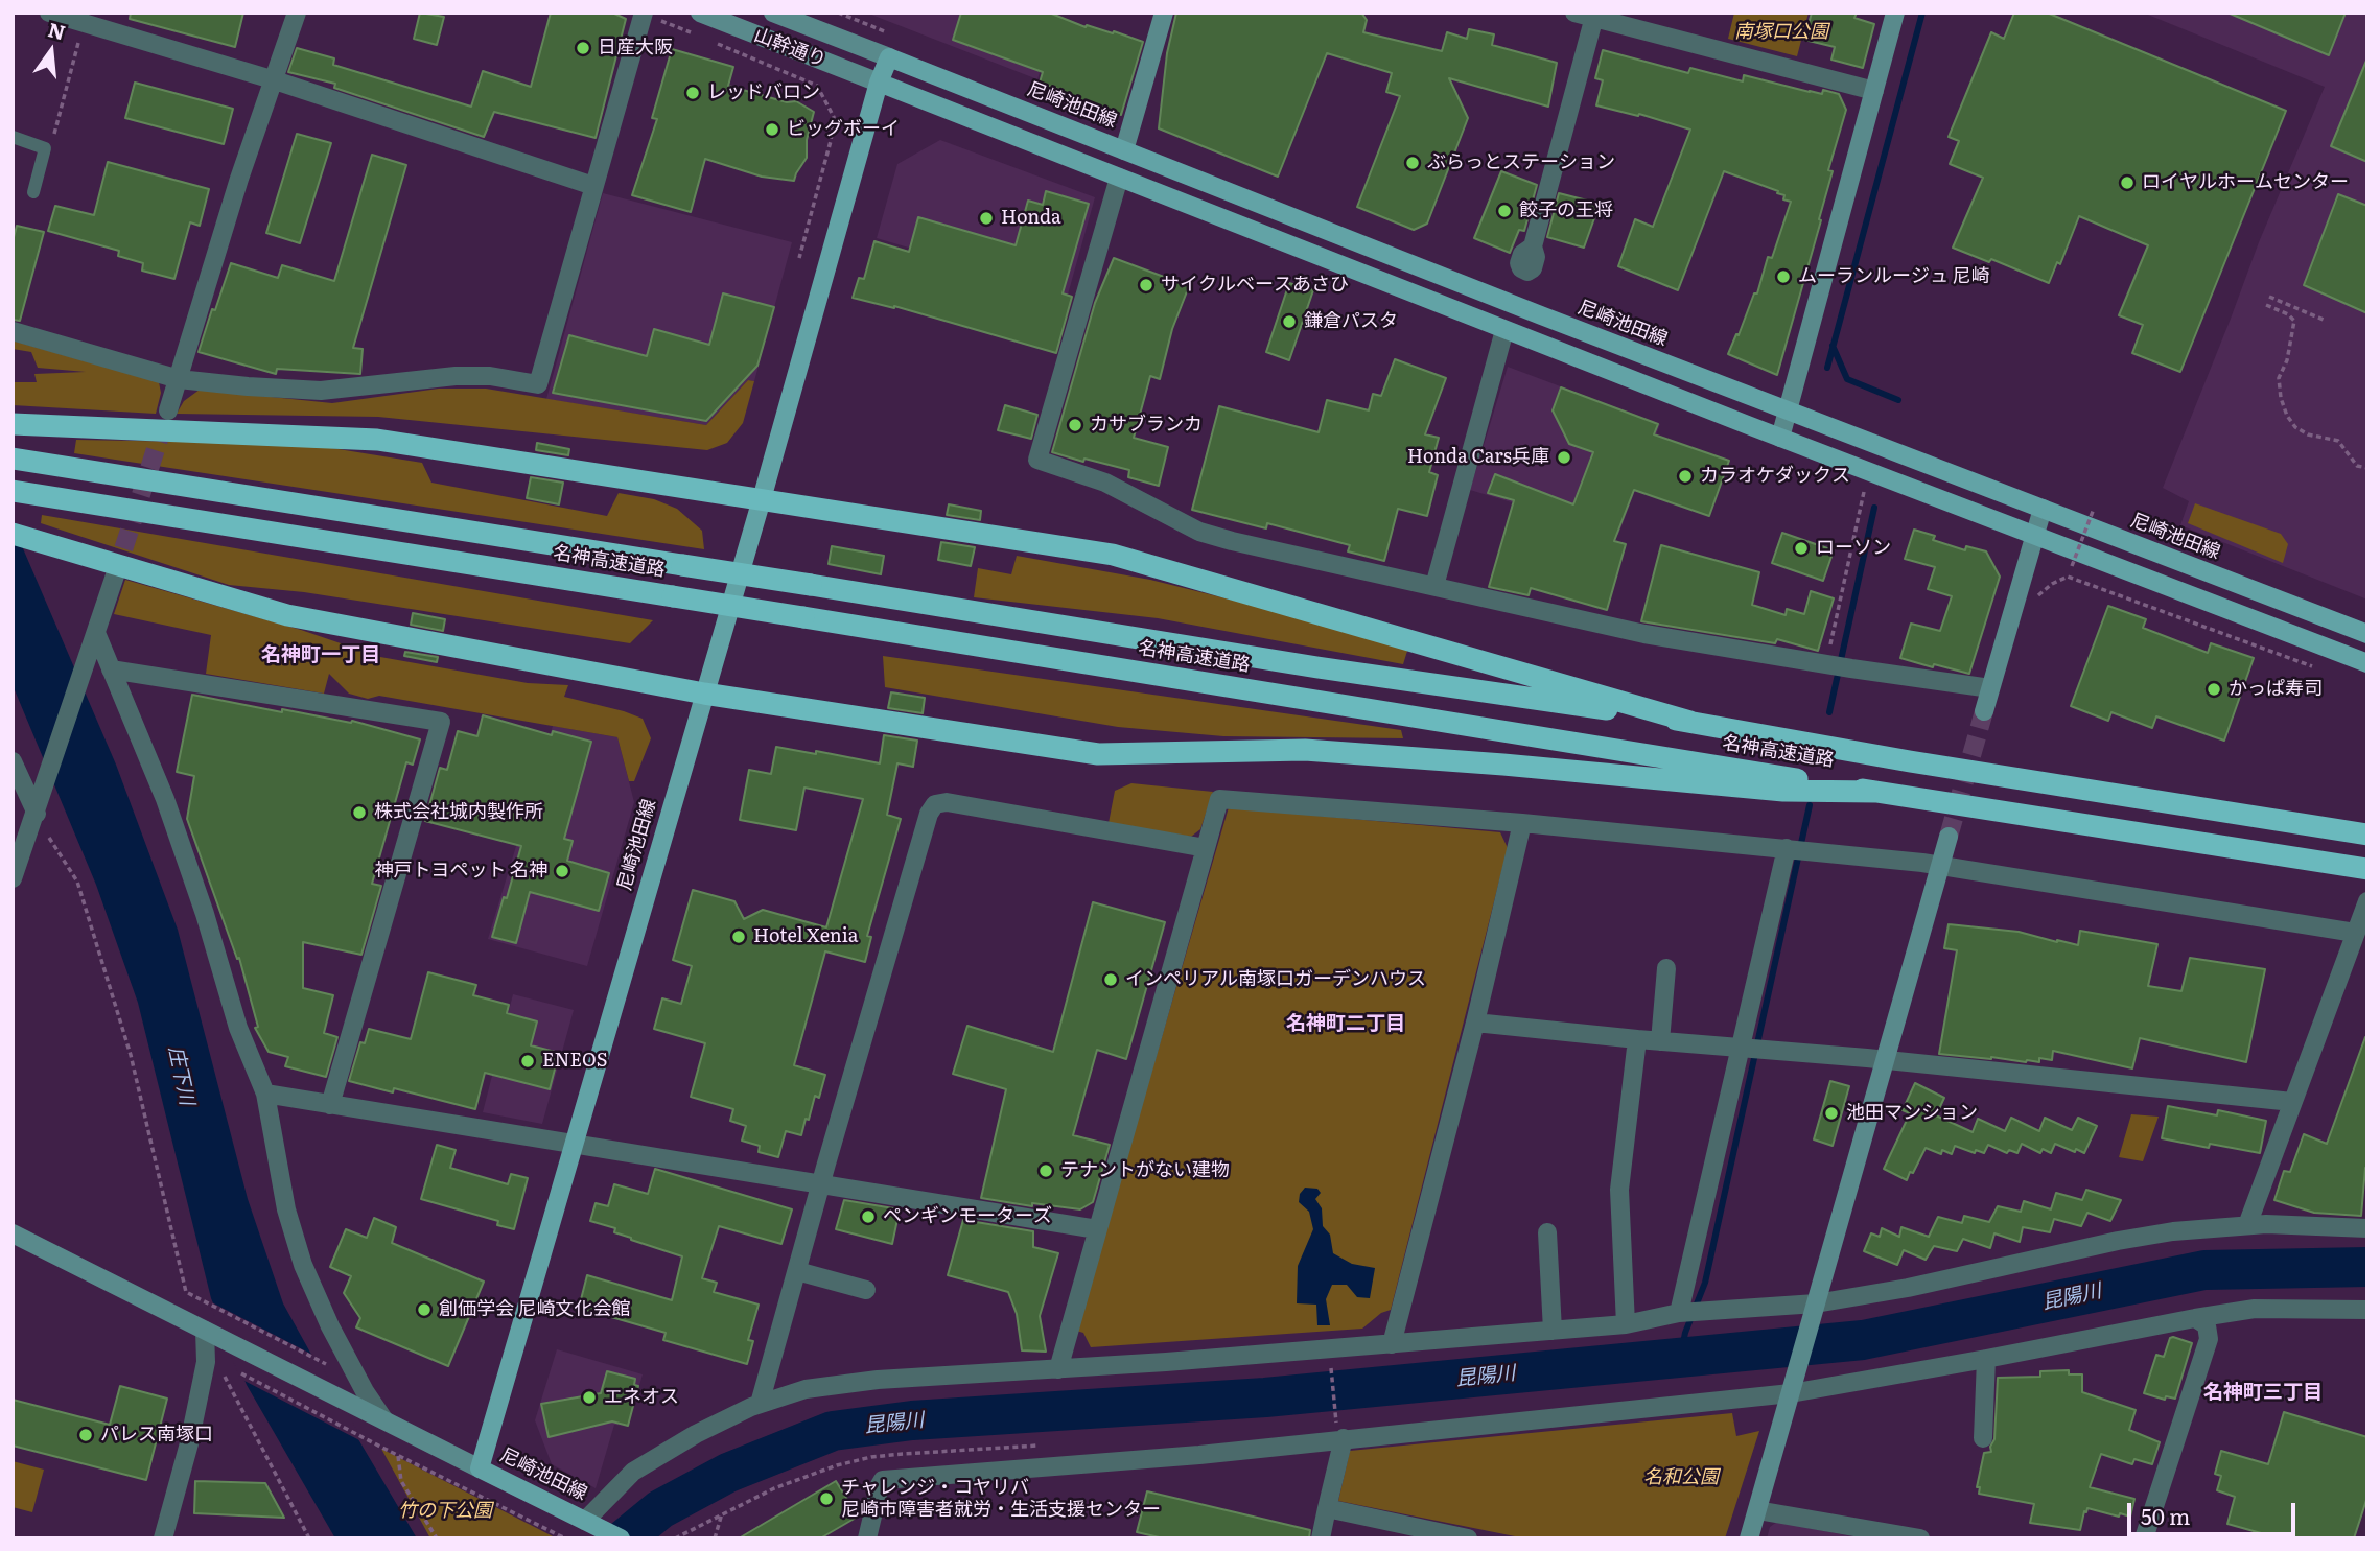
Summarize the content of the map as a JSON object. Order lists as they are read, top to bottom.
{
  "streets": {
    "highway": ["名神高速道路"],
    "main road": ["尼崎池田線"],
    "street": ["山幹通り"]
  },
  "crossings": [
    ["山幹通り", "尼崎池田線"]
  ],
  "districts": ["名神町一丁目", "名神町二丁目", "名神町三丁目"],
  "water": ["庄下川", "昆陽川"],
  "parks": ["南塚口公園", "名和公園", "竹の下公園"],
  "places": [
    "日産大阪",
    "レッドバロン",
    "ビッグボーイ",
    "ぶらっとステーション",
    "ロイヤルホームセンター",
    "餃子の王将",
    "Honda",
    "ムーランルージュ 尼崎",
    "サイクルベースあさひ",
    "鎌倉パスタ",
    "カサブランカ",
    "Honda Cars兵庫",
    "カラオケダックス",
    "ローソン",
    "かっぱ寿司",
    "株式会社城内製作所",
    "神戸トヨペット 名神",
    "Hotel Xenia",
    "インペリアル南塚口ガーデンハウス",
    "ENEOS",
    "池田マンション",
    "テナントがない建物",
    "ペンギンモーターズ",
    "創価学会 尼崎文化会館",
    "エネオス",
    "パレス南塚口",
    "チャレンジ・コヤリバ 尼崎市障害者就労・生活支援センター"
  ],
  "scale_bar": "50 m",
  "north": "top"
}
